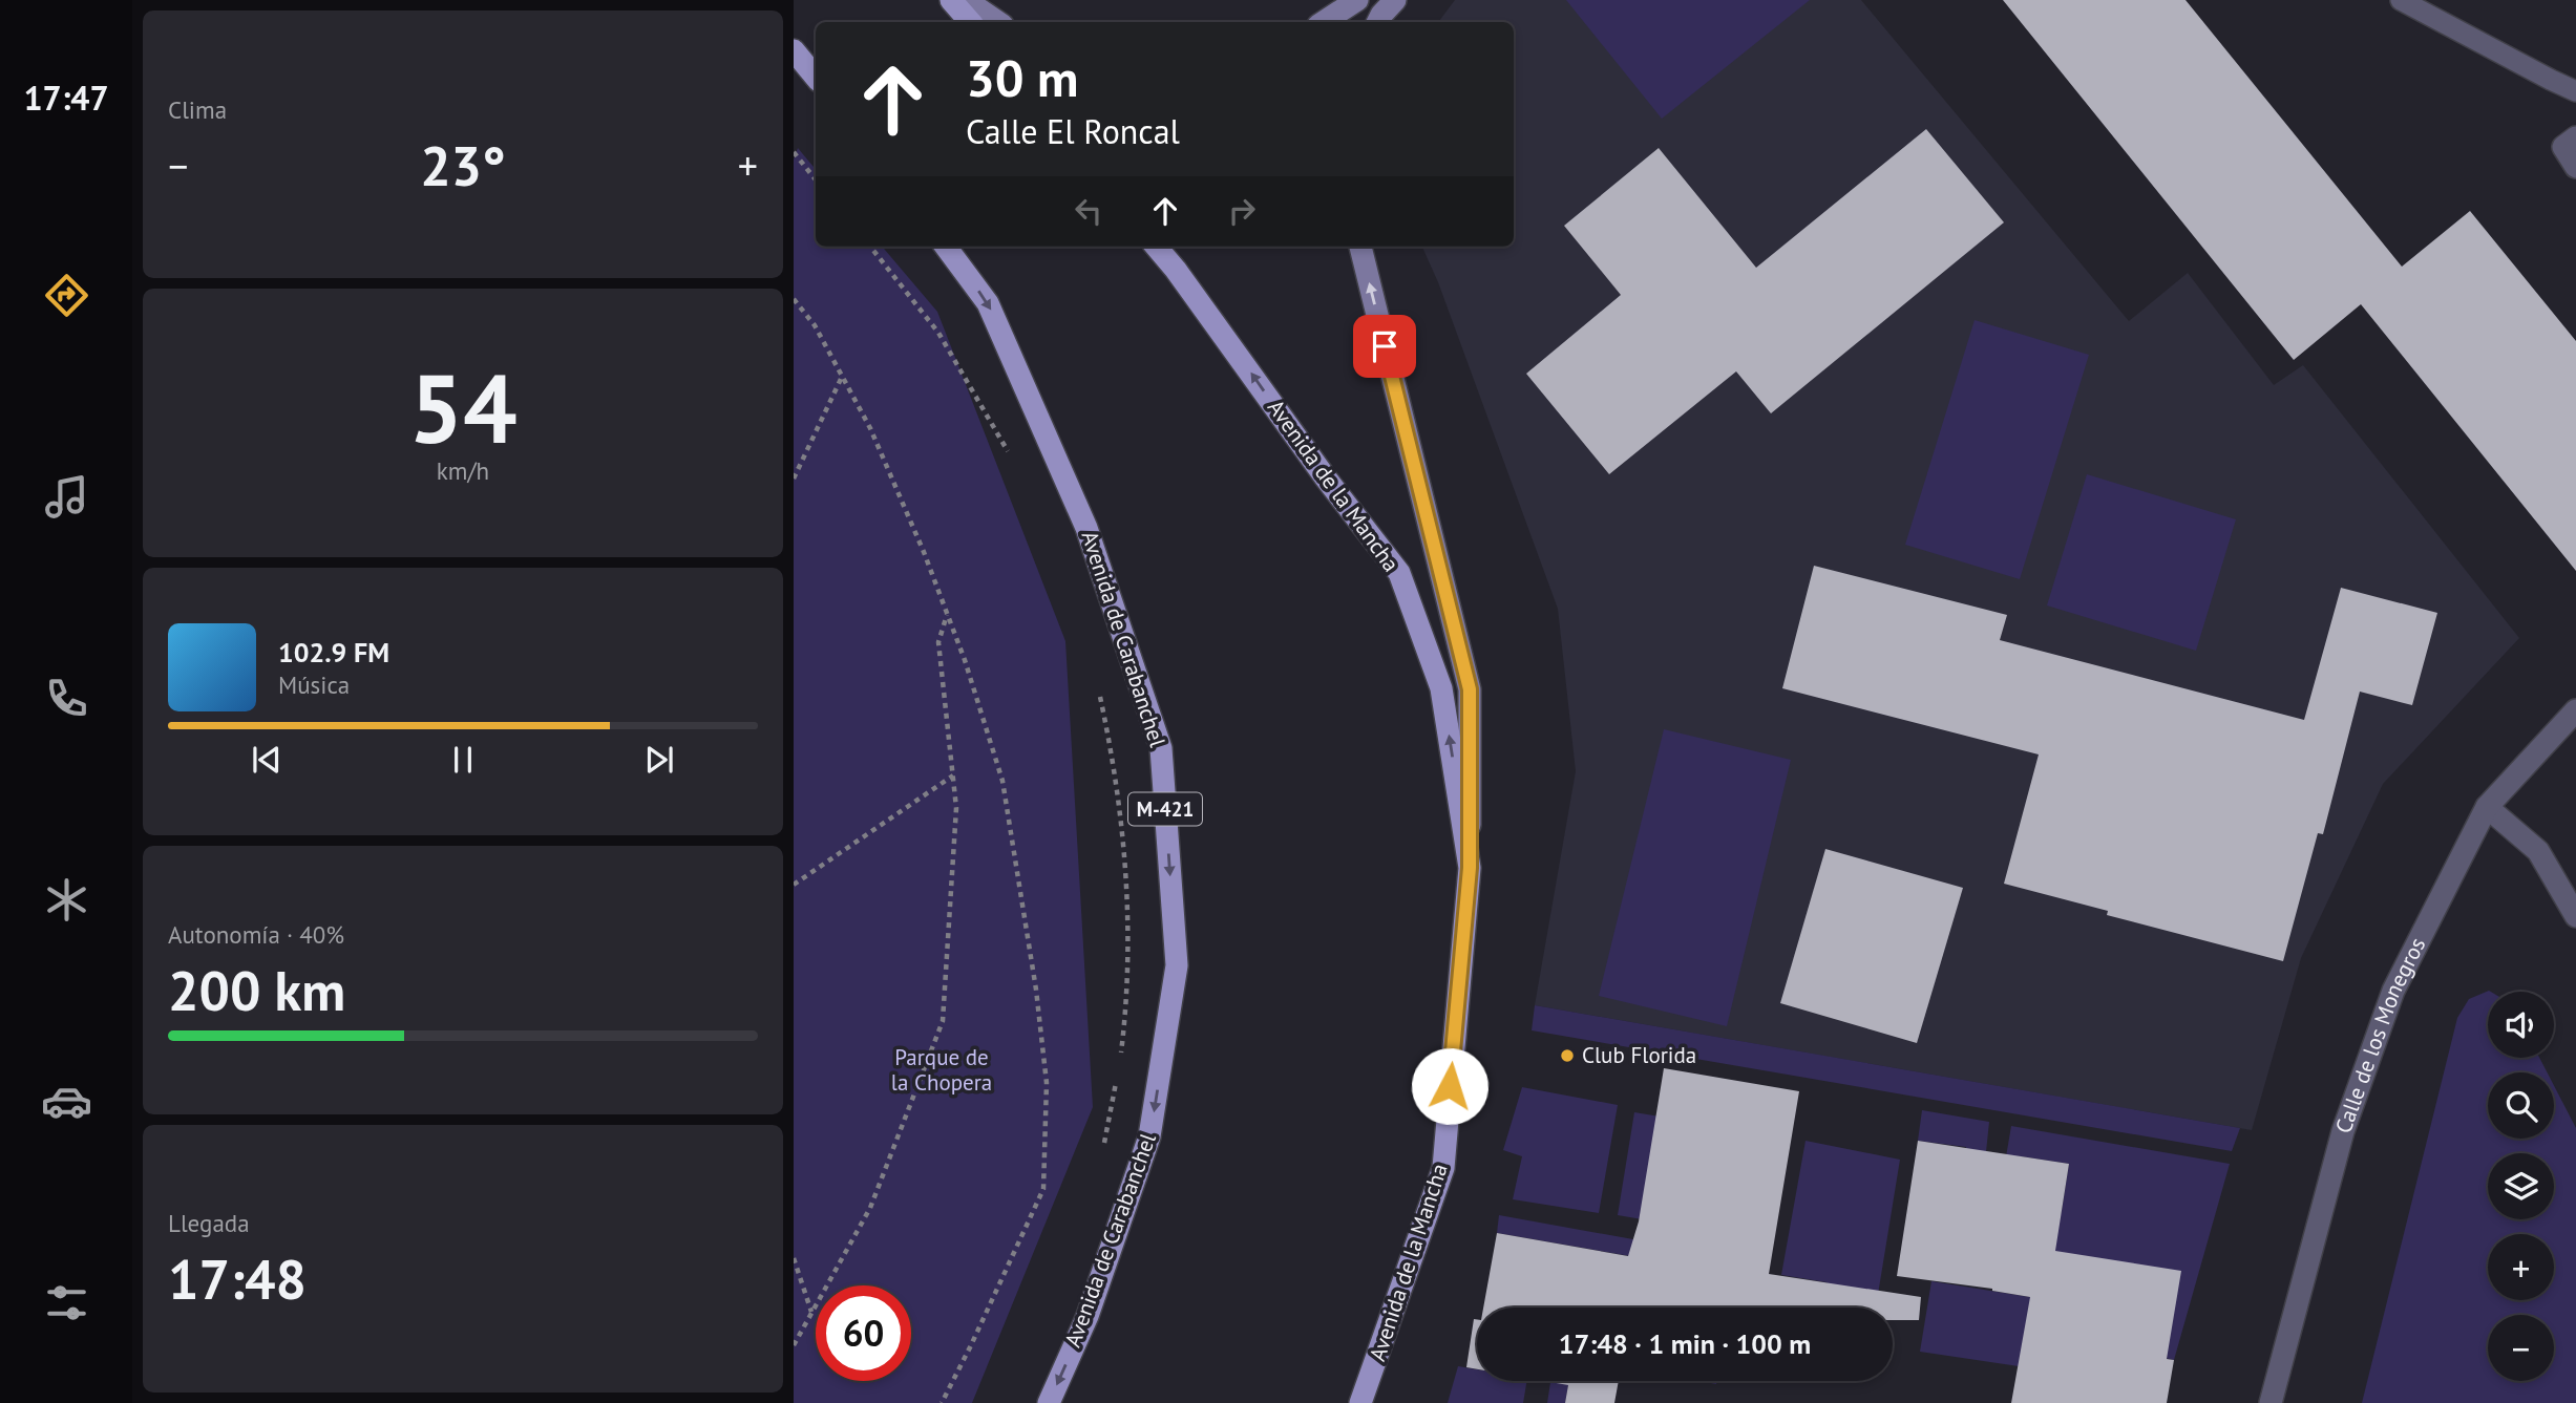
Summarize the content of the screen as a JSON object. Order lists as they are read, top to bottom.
{
  "streets": {
    "main road": ["Avenida de la Mancha", "Avenida de Carabanchel", "M-421"],
    "street": ["Calle de los Monegros"]
  },
  "one_way": ["Avenida de la Mancha", "Avenida de Carabanchel"],
  "parks": ["Parque de la Chopera"],
  "places": ["Club Florida"],
  "page": {
    "tabs": "17:47",
    "tile": [
      "Clima",
      ["54", "km/h"],
      ["Autonomía · 40%", "200 km"],
      ["Llegada", "17:48"]
    ],
    "turn": ["30 m", "Calle El Roncal"],
    "heat": ["−", "23°", "+"],
    "song": ["102.9 FM", "Música"],
    "map_buttons": ["+", "−"],
    "limit": "60",
    "trip": "17:48 · 1 min · 100 m"
  }
}
